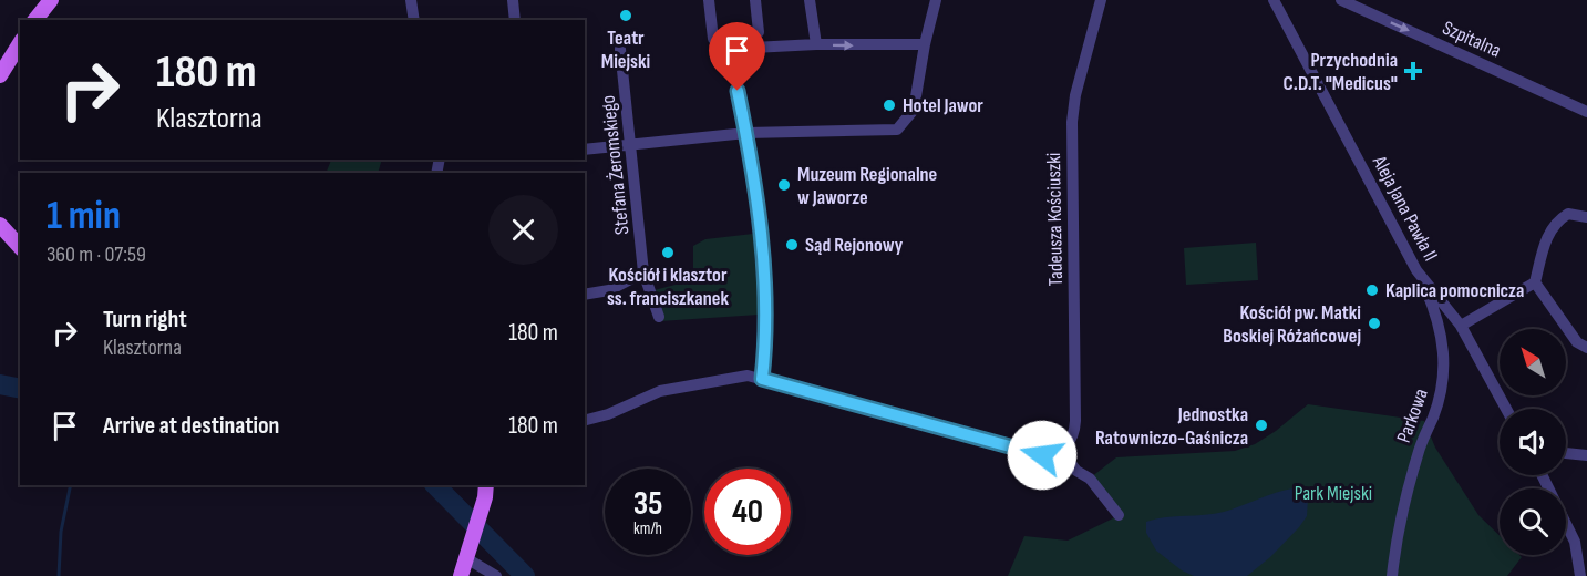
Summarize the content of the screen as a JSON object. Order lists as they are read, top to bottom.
{
  "streets": {
    "street": [
      "Szpitalna",
      "Stefana Żeromskiego",
      "Aleja Jana Pawła II",
      "Tadeusza Kościuszki",
      "Parkowa"
    ]
  },
  "crossings": [
    ["Aleja Jana Pawła II", "Parkowa"]
  ],
  "one_way": ["Szpitalna"],
  "parks": ["Park Miejski"],
  "places": {
    "other": [
      "Teatr Miejski",
      "Hotel Jawor",
      "Muzeum Regionalne w Jaworze",
      "Sąd Rejonowy",
      "Kościół i klasztor ss. franciszkanek",
      "Kaplica pomocnicza",
      "Kościół pw. Matki Boskiej Różańcowej",
      "Jednostka Ratowniczo-Gaśnicza"
    ],
    "health": ["Przychodnia C.D.T. \"Medicus\""]
  },
  "north": "top left",
  "page": {
    "turn": ["180 m", "Klasztorna"],
    "heading": ["1 min", "360 m · 07:59"],
    "list": [
      {
        "name": "Turn right",
        "note": "Klasztorna",
        "value": "180 m"
      },
      {
        "name": "Arrive at destination",
        "value": "180 m"
      }
    ],
    "speed": "35 km/h",
    "limit": "40"
  }
}
